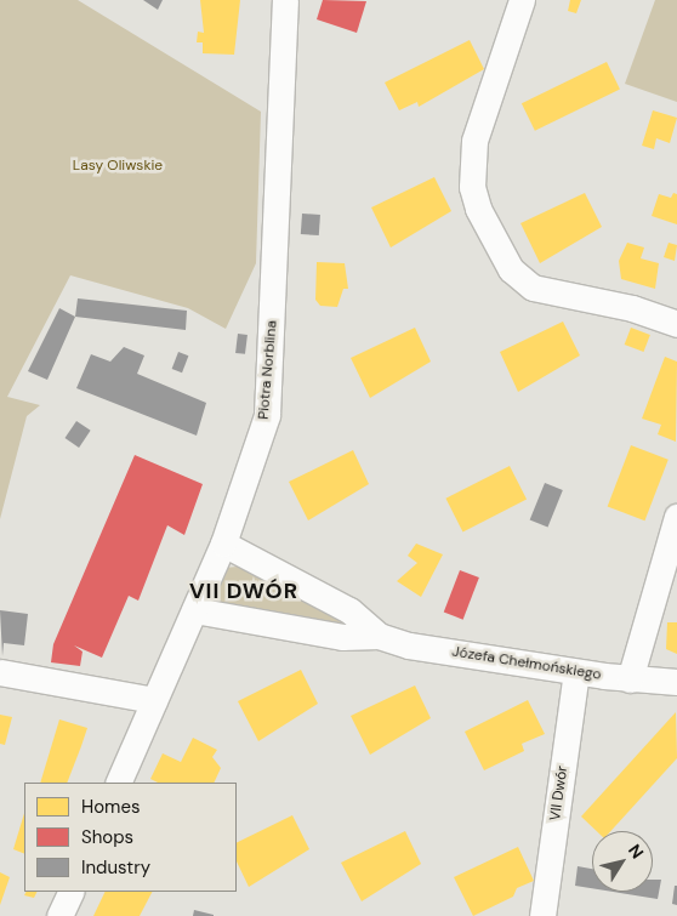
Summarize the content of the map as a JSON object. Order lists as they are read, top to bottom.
{
  "streets": {
    "street": ["Piotra Norblina", "Józefa Chełmońskiego", "VII Dwór"]
  },
  "crossings": [
    ["Piotra Norblina", "Józefa Chełmońskiego"],
    ["Józefa Chełmońskiego", "VII Dwór"]
  ],
  "districts": ["VII DWÓR"],
  "parks": ["Lasy Oliwskie"],
  "legend": ["Homes", "Shops", "Industry"],
  "north": "top right"
}
